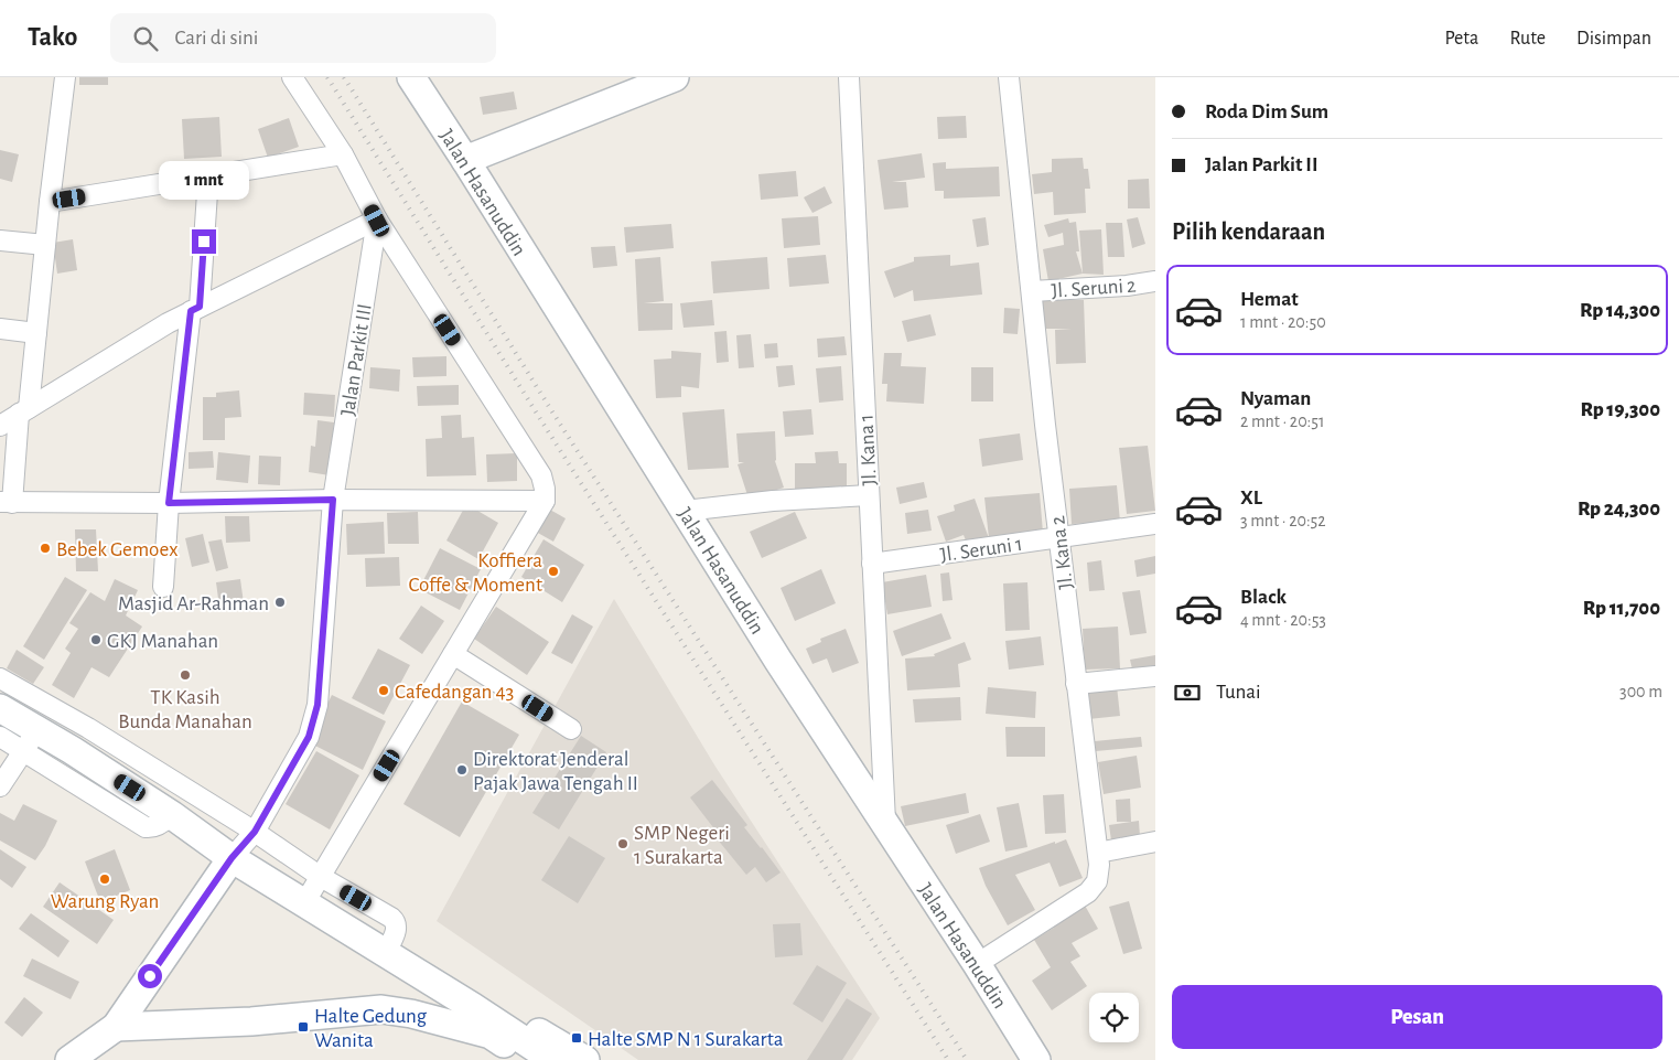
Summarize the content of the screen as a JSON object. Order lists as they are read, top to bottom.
{
  "streets": {
    "main road": ["Jalan Hasanuddin"],
    "street": [
      "Jl. Seruni 2",
      "Jalan Parkit III",
      "Jl. Kana 1",
      "Jl. Seruni 1",
      "Jl. Kana 2"
    ]
  },
  "crossings": [
    ["Jalan Hasanuddin", "Jl. Kana 1"],
    ["Jalan Hasanuddin", "Jl. Kana 2"],
    ["Jl. Seruni 2", "Jl. Kana 2"],
    ["Jl. Kana 1", "Jl. Seruni 1"],
    ["Jl. Seruni 1", "Jl. Kana 2"]
  ],
  "places": {
    "other": [
      "Bebek Gemoex",
      "Koffiera Coffe & Moment",
      "Masjid Ar-Rahman",
      "GKJ Manahan",
      "TK Kasih Bunda Manahan",
      "Cafedangan 43",
      "Direktorat Jenderal Pajak Jawa Tengah II",
      "SMP Negeri 1 Surakarta",
      "Warung Ryan"
    ],
    "transit": ["Halte Gedung Wanita", "Halte SMP N 1 Surakarta"]
  },
  "page": {
    "header": "Tako",
    "search": "Cari di sini",
    "nav": ["Peta", "Rute", "Disimpan"],
    "banner": ["Roda Dim Sum", "Jalan Parkit II"],
    "bubble": "1 mnt",
    "heading": "Pilih kendaraan",
    "list": [
      {
        "name": "Hemat",
        "note": "1 mnt · 20:50",
        "value": "Rp 14,300"
      },
      {
        "name": "Nyaman",
        "note": "2 mnt · 20:51",
        "value": "Rp 19,300"
      },
      {
        "name": "XL",
        "note": "3 mnt · 20:52",
        "value": "Rp 24,300"
      },
      {
        "name": "Black",
        "note": "4 mnt · 20:53",
        "value": "Rp 11,700"
      }
    ],
    "pay": ["Tunai", "300 m"],
    "buttons": "Pesan"
  }
}
